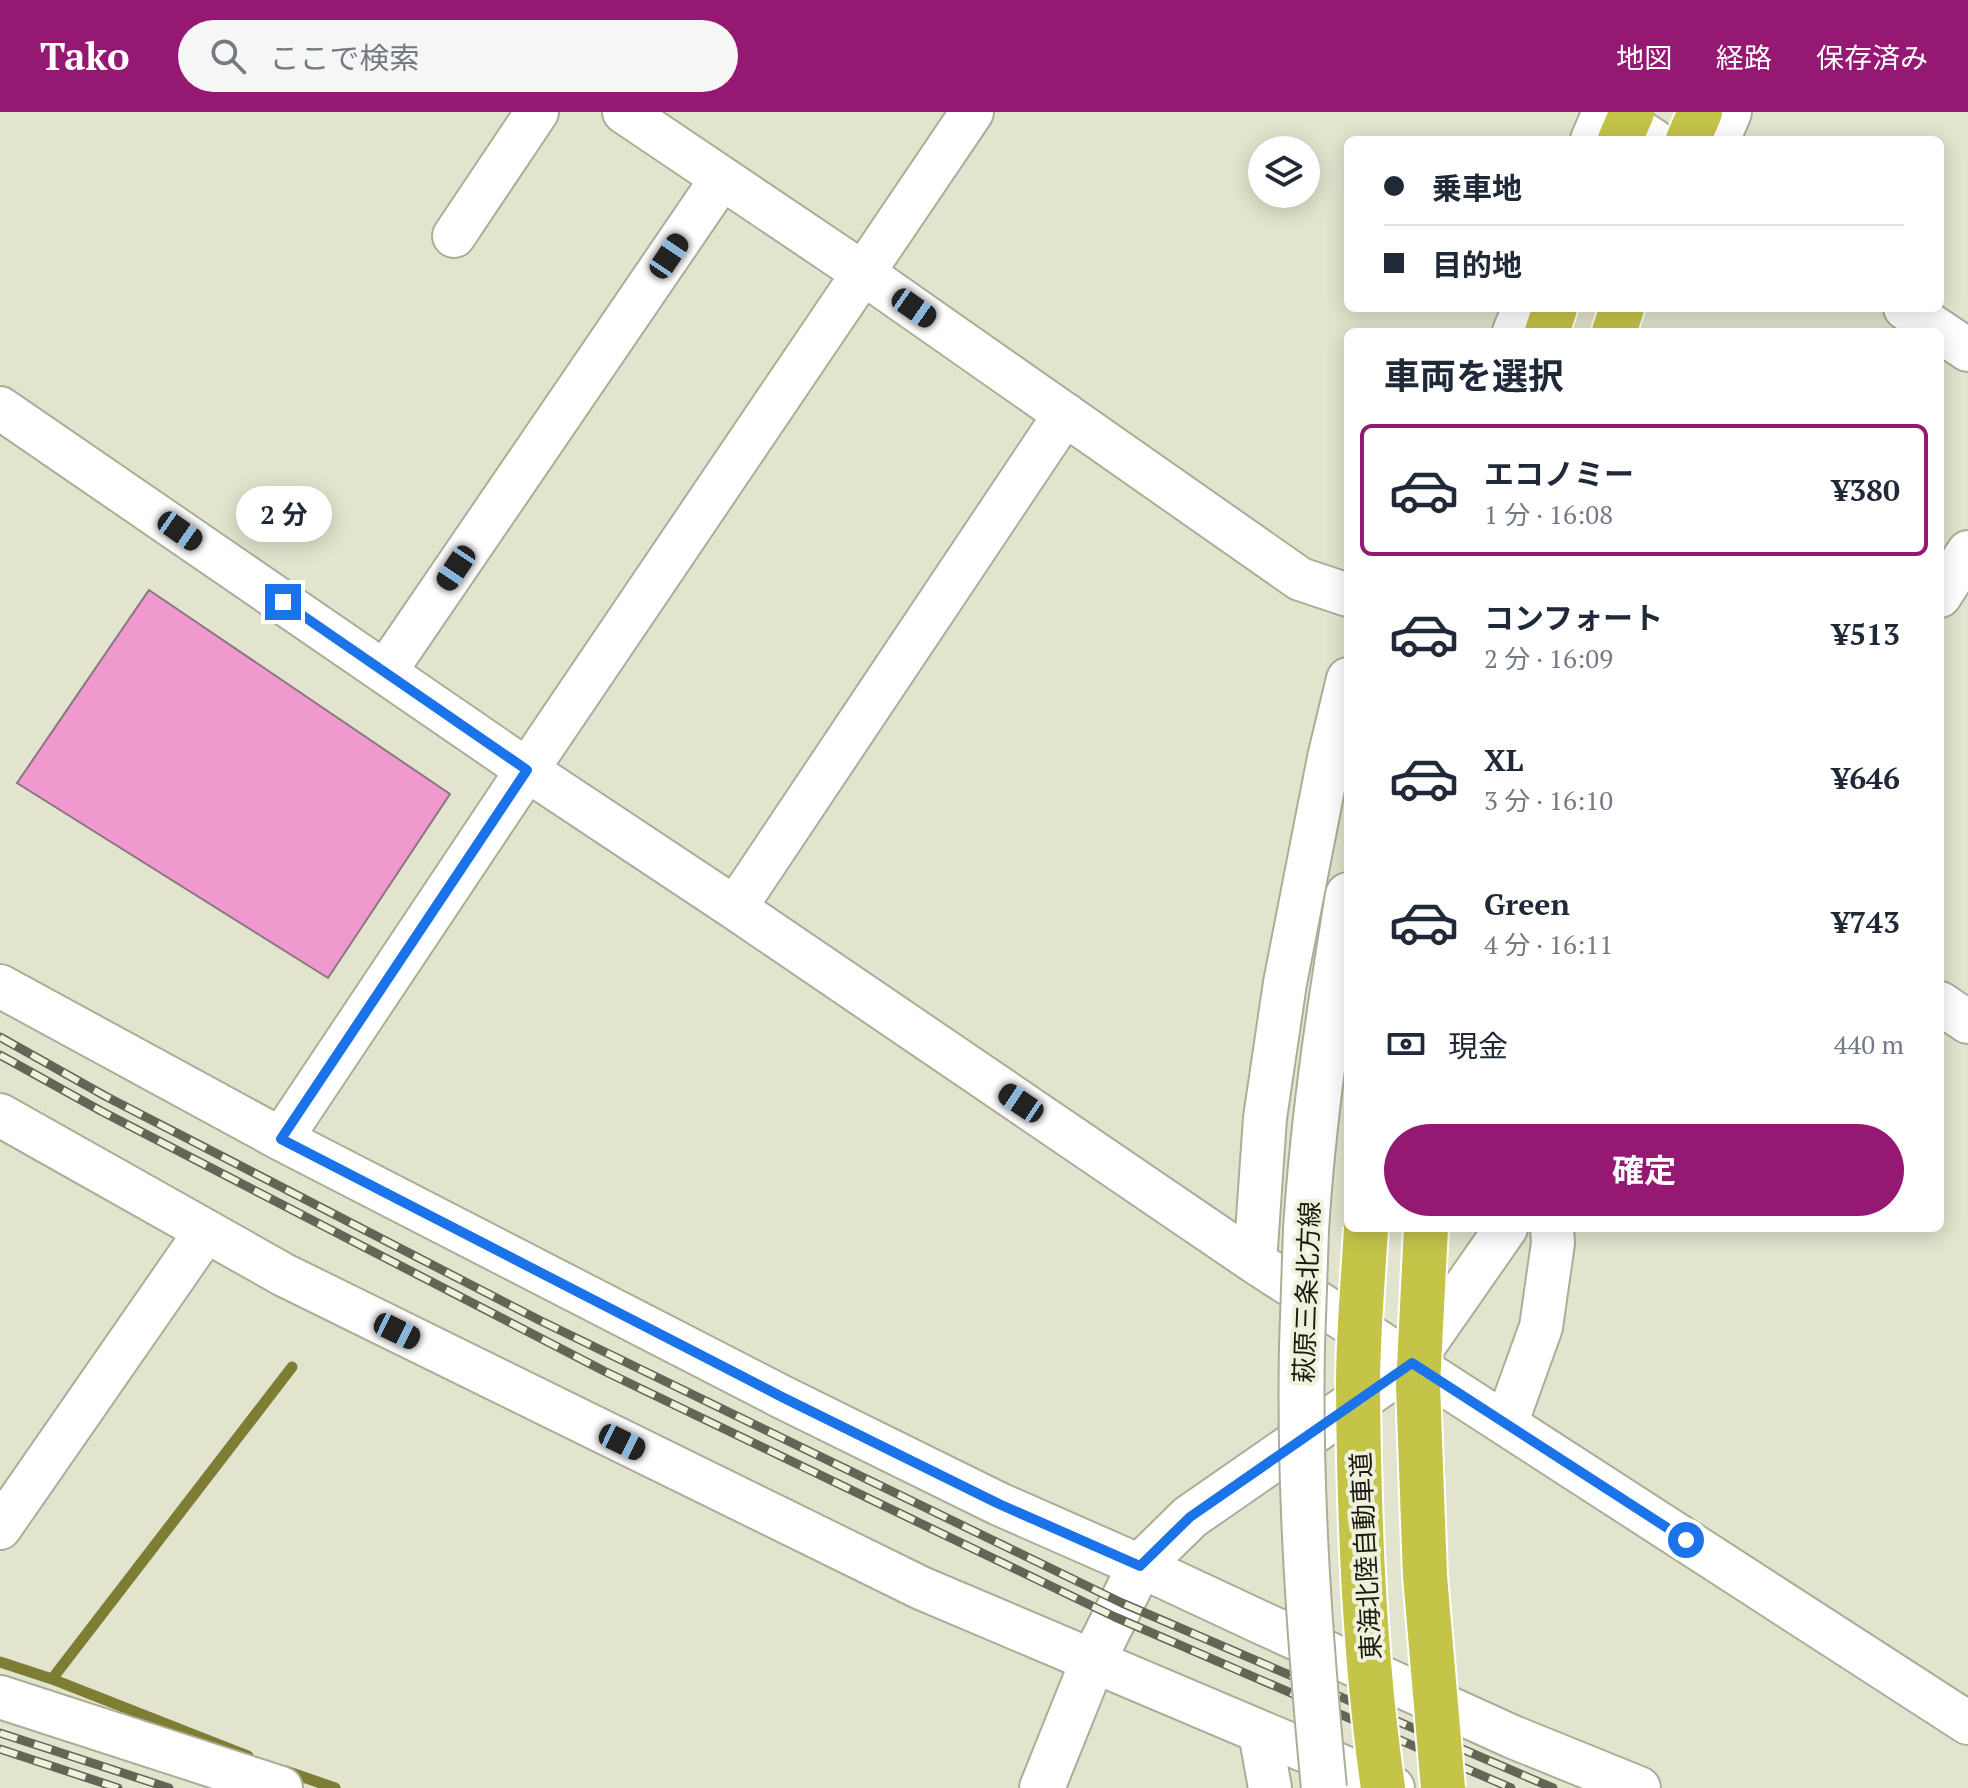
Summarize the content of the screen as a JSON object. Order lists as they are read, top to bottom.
{
  "streets": {
    "highway": ["東海北陸自動車道"],
    "main road": ["萩原三条北方線"]
  },
  "page": {
    "header": "Tako",
    "search": "ここで検索",
    "nav": ["地図", "経路", "保存済み"],
    "banner": ["乗車地", "目的地"],
    "heading": "車両を選択",
    "list": [
      {
        "name": "エコノミー",
        "note": "1 分 · 16:08",
        "value": "¥380"
      },
      {
        "name": "コンフォート",
        "note": "2 分 · 16:09",
        "value": "¥513"
      },
      {
        "name": "XL",
        "note": "3 分 · 16:10",
        "value": "¥646"
      },
      {
        "name": "Green",
        "note": "4 分 · 16:11",
        "value": "¥743"
      }
    ],
    "bubble": "2 分",
    "pay": ["現金", "440 m"],
    "buttons": "確定"
  }
}
